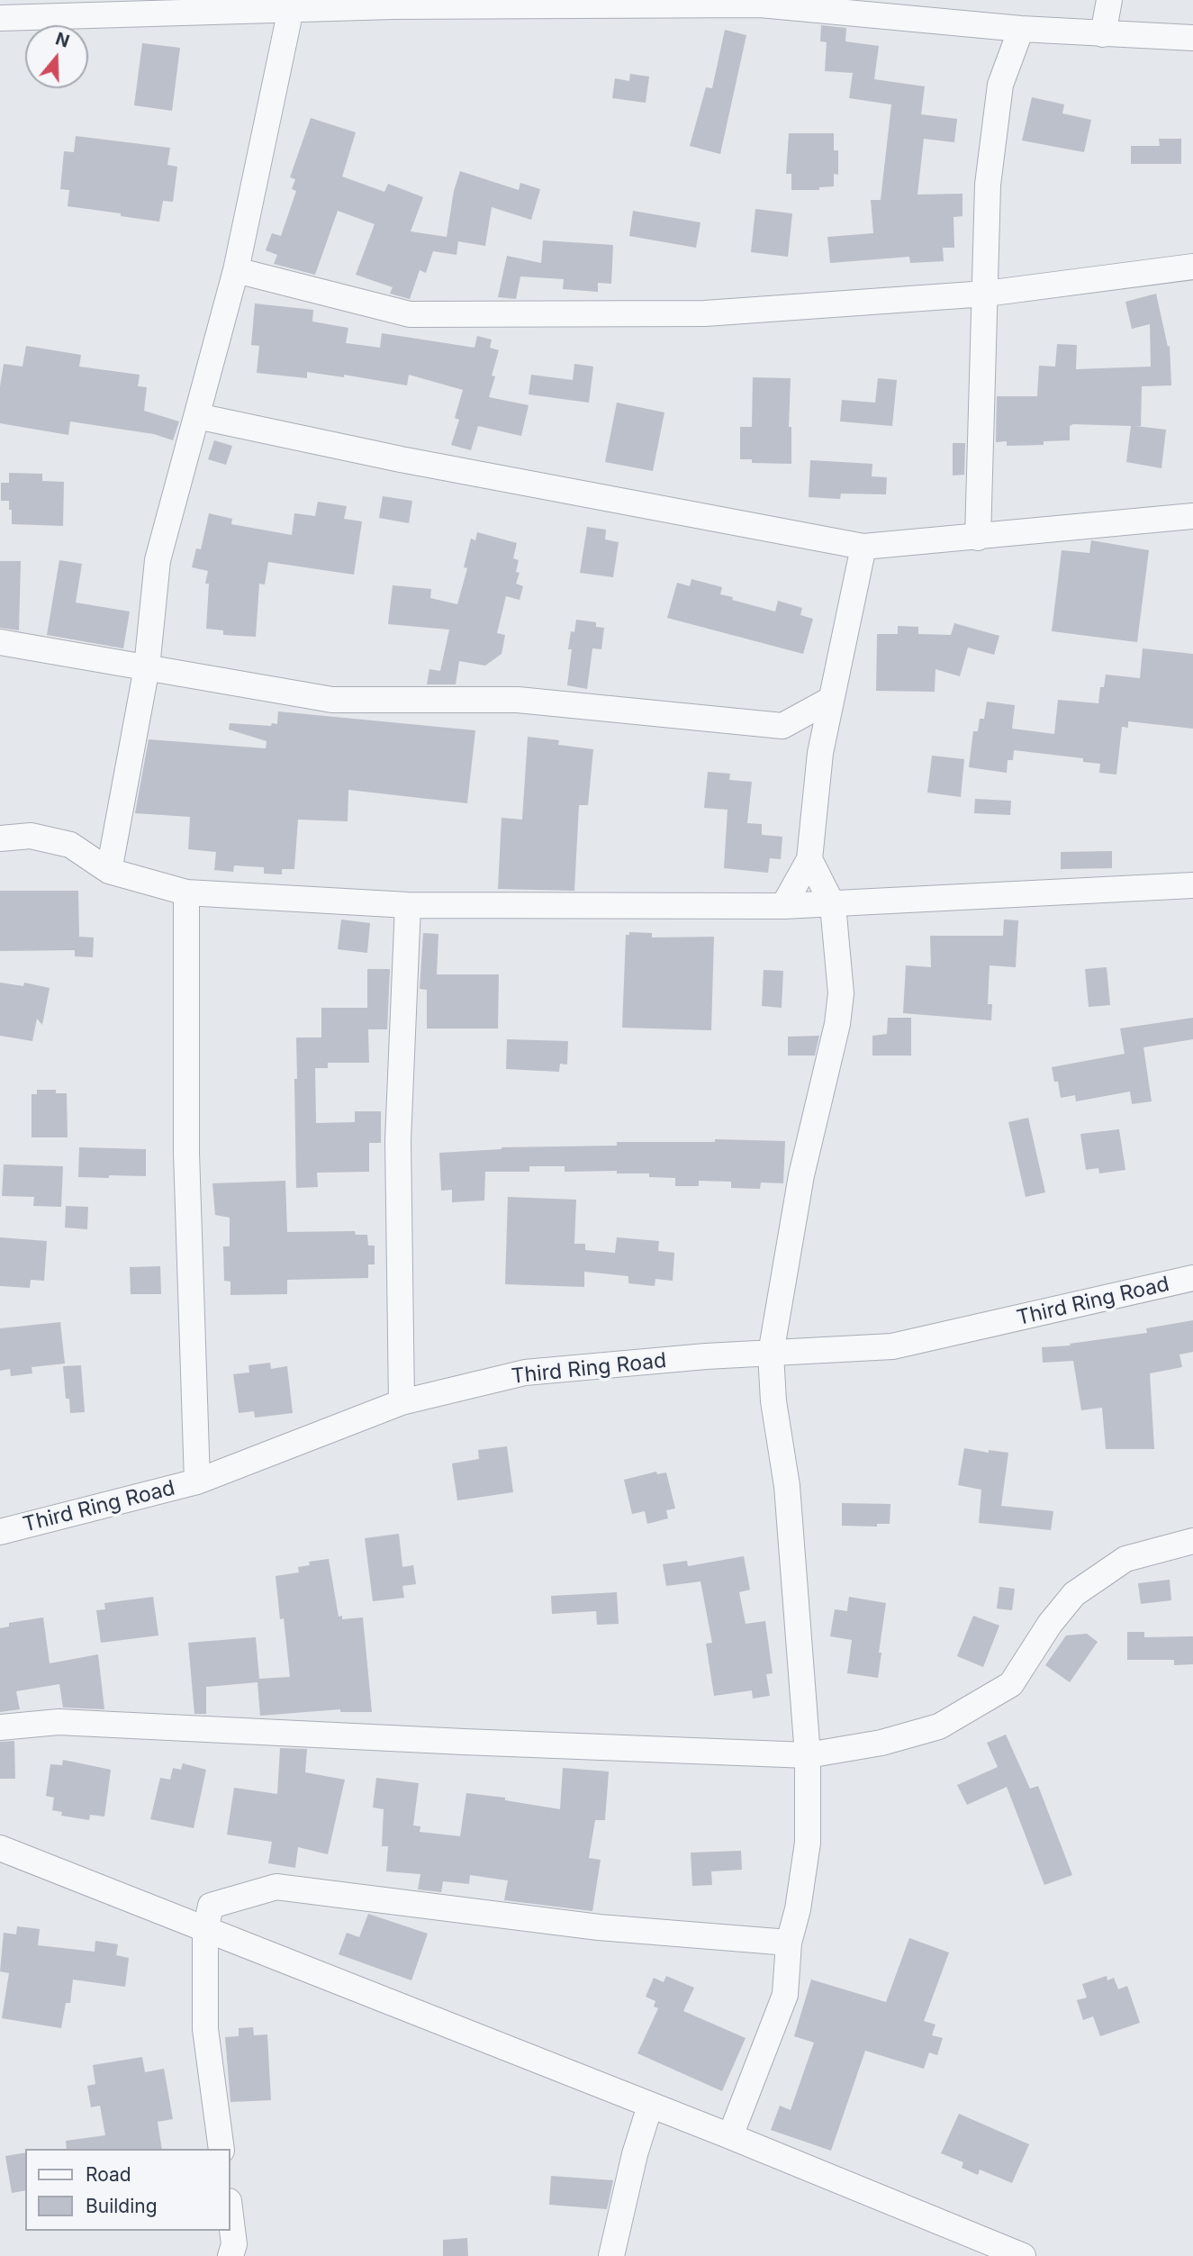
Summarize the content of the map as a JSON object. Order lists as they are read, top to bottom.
{
  "streets": {
    "street": ["Third Ring Road"]
  },
  "legend": ["Road", "Building"],
  "north": "top"
}
